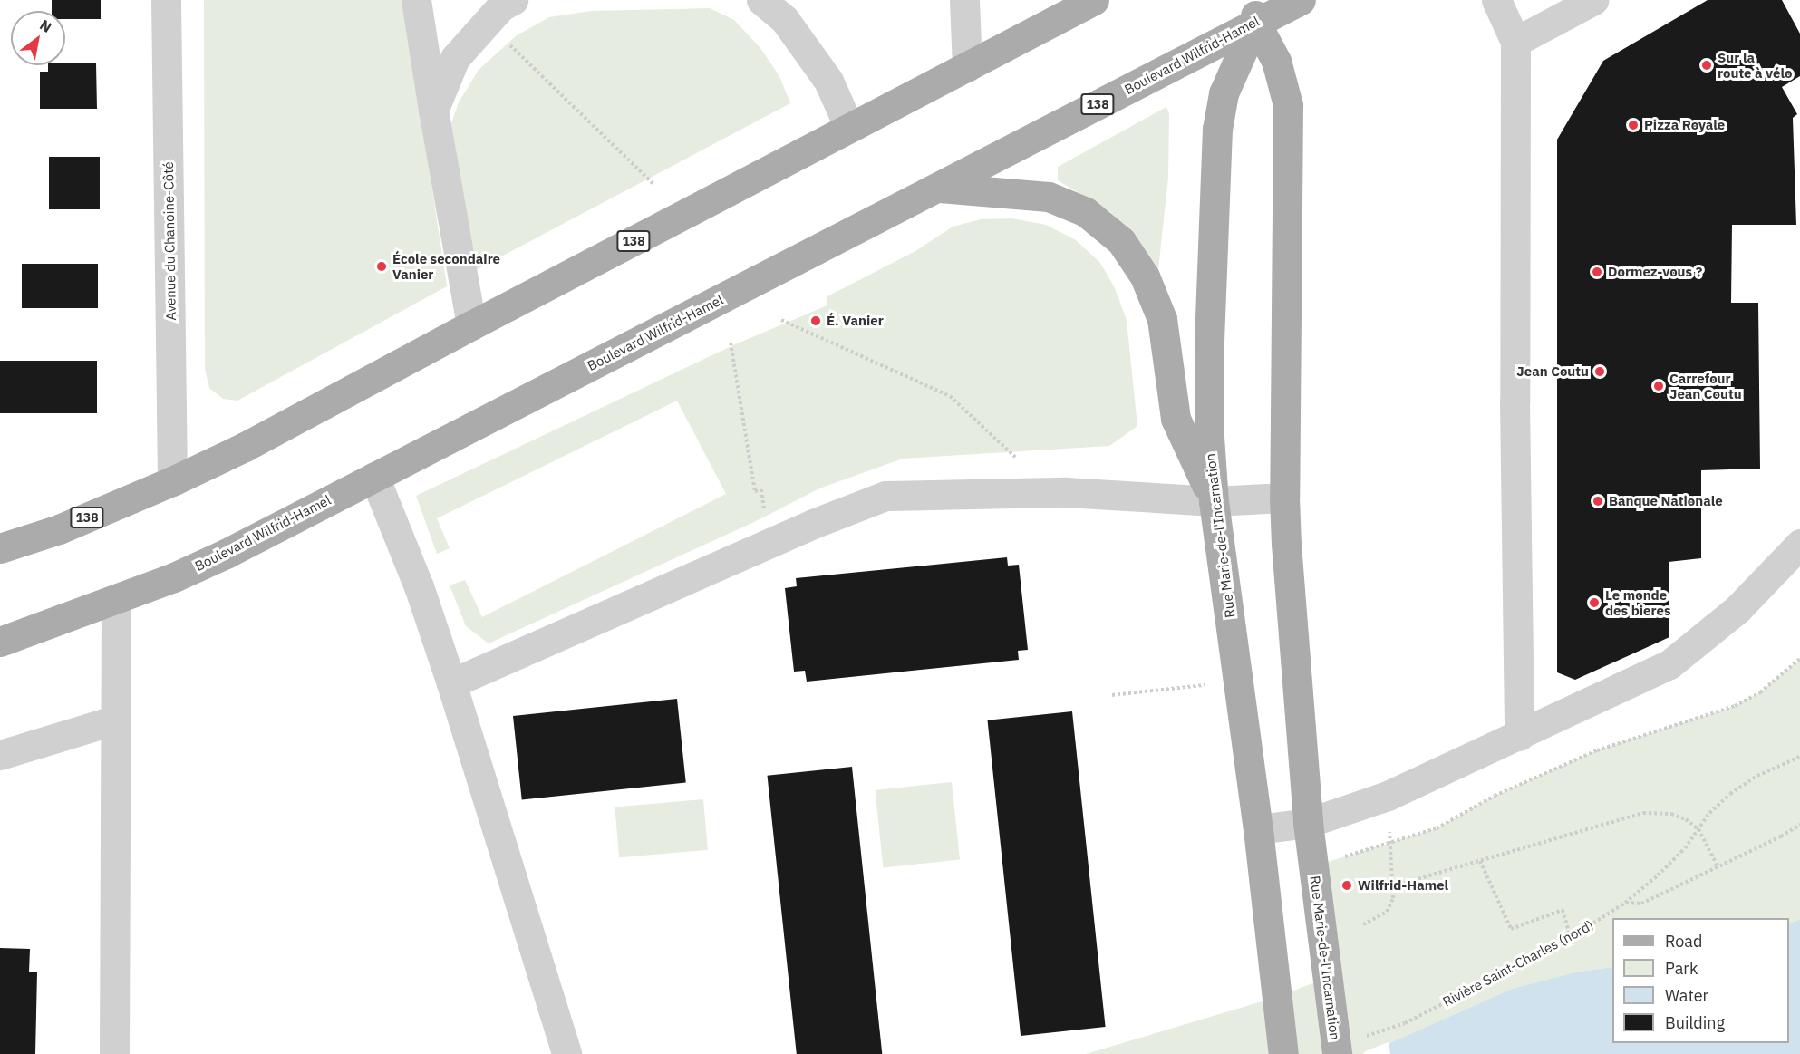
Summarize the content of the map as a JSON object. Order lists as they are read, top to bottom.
{
  "streets": {
    "main road": ["Boulevard Wilfrid-Hamel", "138", "Rue Marie-de-l'Incarnation"],
    "street": ["Avenue du Chanoine-Côté"],
    "path": ["Rivière Saint-Charles (nord)"]
  },
  "crossings": [
    ["Boulevard Wilfrid-Hamel", "Rue Marie-de-l'Incarnation"],
    ["138", "Avenue du Chanoine-Côté"]
  ],
  "places": [
    "Sur la route à vélo",
    "Pizza Royale",
    "École secondaire Vanier",
    "Dormez-vous ?",
    "É. Vanier",
    "Jean Coutu",
    "Carrefour Jean Coutu",
    "Banque Nationale",
    "Le monde des bieres",
    "Wilfrid-Hamel"
  ],
  "legend": [
    "Road",
    "Park",
    "Water",
    "Building"
  ],
  "north": "top right"
}
